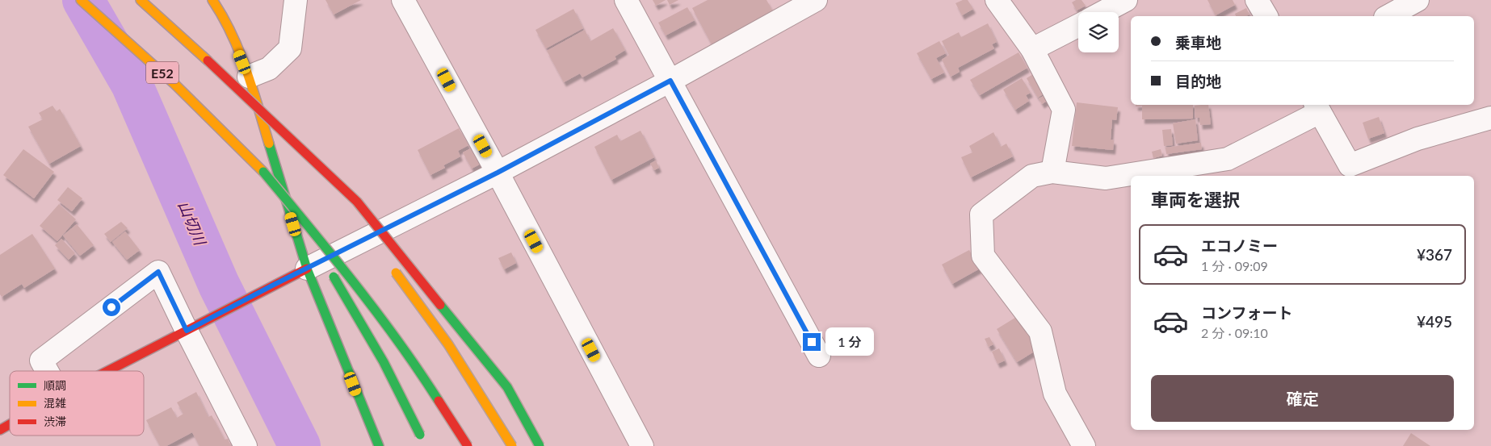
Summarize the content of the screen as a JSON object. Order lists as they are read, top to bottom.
{
  "streets": {
    "main road": ["E52"]
  },
  "water": ["山切川"],
  "legend": ["順調", "混雑", "渋滞"],
  "page": {
    "banner": ["乗車地", "目的地"],
    "heading": "車両を選択",
    "list": [
      {
        "name": "エコノミー",
        "note": "1 分 · 09:09",
        "value": "¥367"
      },
      {
        "name": "コンフォート",
        "note": "2 分 · 09:10",
        "value": "¥495"
      }
    ],
    "bubble": "1 分",
    "buttons": "確定"
  }
}
